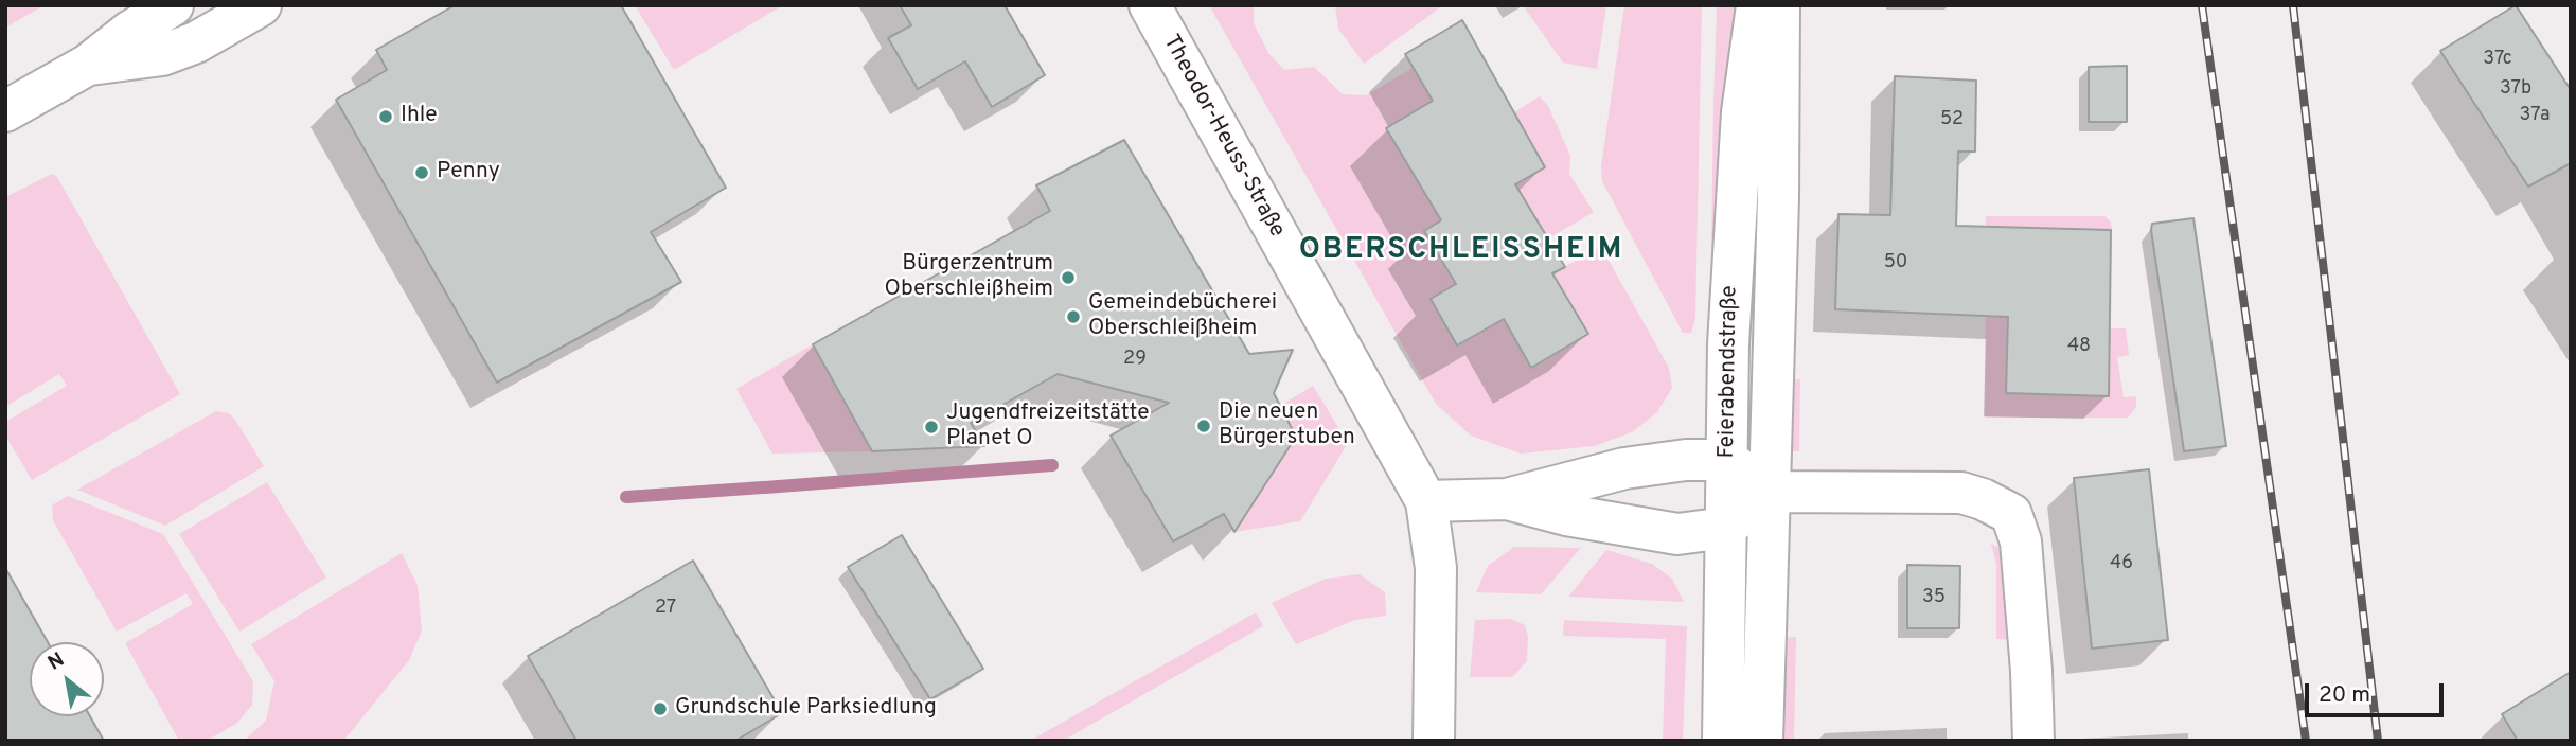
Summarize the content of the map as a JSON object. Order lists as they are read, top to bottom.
{
  "streets": {
    "street": ["Theodor-Heuss-Straße", "Feierabendstraße"]
  },
  "districts": ["OBERSCHLEISSHEIM"],
  "places": [
    "Ihle",
    "Penny",
    "Bürgerzentrum Oberschleißheim",
    "Gemeindebücherei Oberschleißheim",
    "Die neuen Bürgerstuben",
    "Jugendfreizeitstätte Planet O",
    "Grundschule Parksiedlung"
  ],
  "house_numbers": [
    "37c",
    "37b",
    "37a",
    "52",
    "50",
    "48",
    "29",
    "46",
    "35",
    "27"
  ],
  "scale_bar": "20 m",
  "north": "top left"
}
